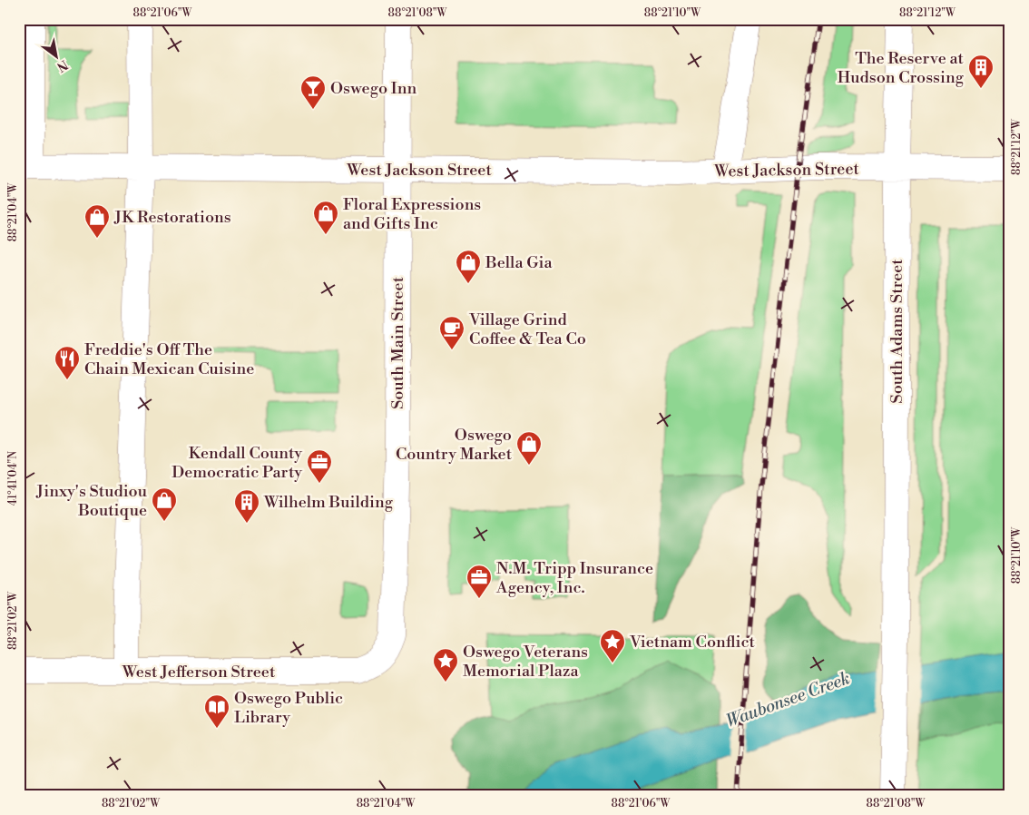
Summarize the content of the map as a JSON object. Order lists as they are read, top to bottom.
{
  "streets": {
    "street": [
      "West Jackson Street",
      "South Adams Street",
      "South Main Street",
      "West Jefferson Street"
    ]
  },
  "crossings": [
    ["West Jackson Street", "South Adams Street"],
    ["West Jackson Street", "South Main Street"],
    ["South Main Street", "West Jefferson Street"]
  ],
  "water": ["Waubonsee Creek"],
  "places": {
    "building": ["The Reserve at Hudson Crossing", "Wilhelm Building"],
    "bar": ["Oswego Inn"],
    "shop": [
      "Floral Expressions and Gifts Inc",
      "JK Restorations",
      "Bella Gia",
      "Oswego Country Market",
      "Jinxy's Studiou Boutique"
    ],
    "cafe": ["Village Grind Coffee & Tea Co"],
    "restaurant": ["Freddie's Off The Chain Mexican Cuisine"],
    "office": ["Kendall County Democratic Party", "N.M. Tripp Insurance Agency, Inc."],
    "place": ["Vietnam Conflict", "Oswego Veterans Memorial Plaza"],
    "library": ["Oswego Public Library"]
  },
  "north": "bottom right",
  "coordinates": [
    "88°21'06\"W",
    "88°21'08\"W",
    "88°21'10\"W",
    "88°21'12\"W",
    "88°21'04\"W",
    "41°41'04\"N",
    "88°21'02\"W"
  ]
}
